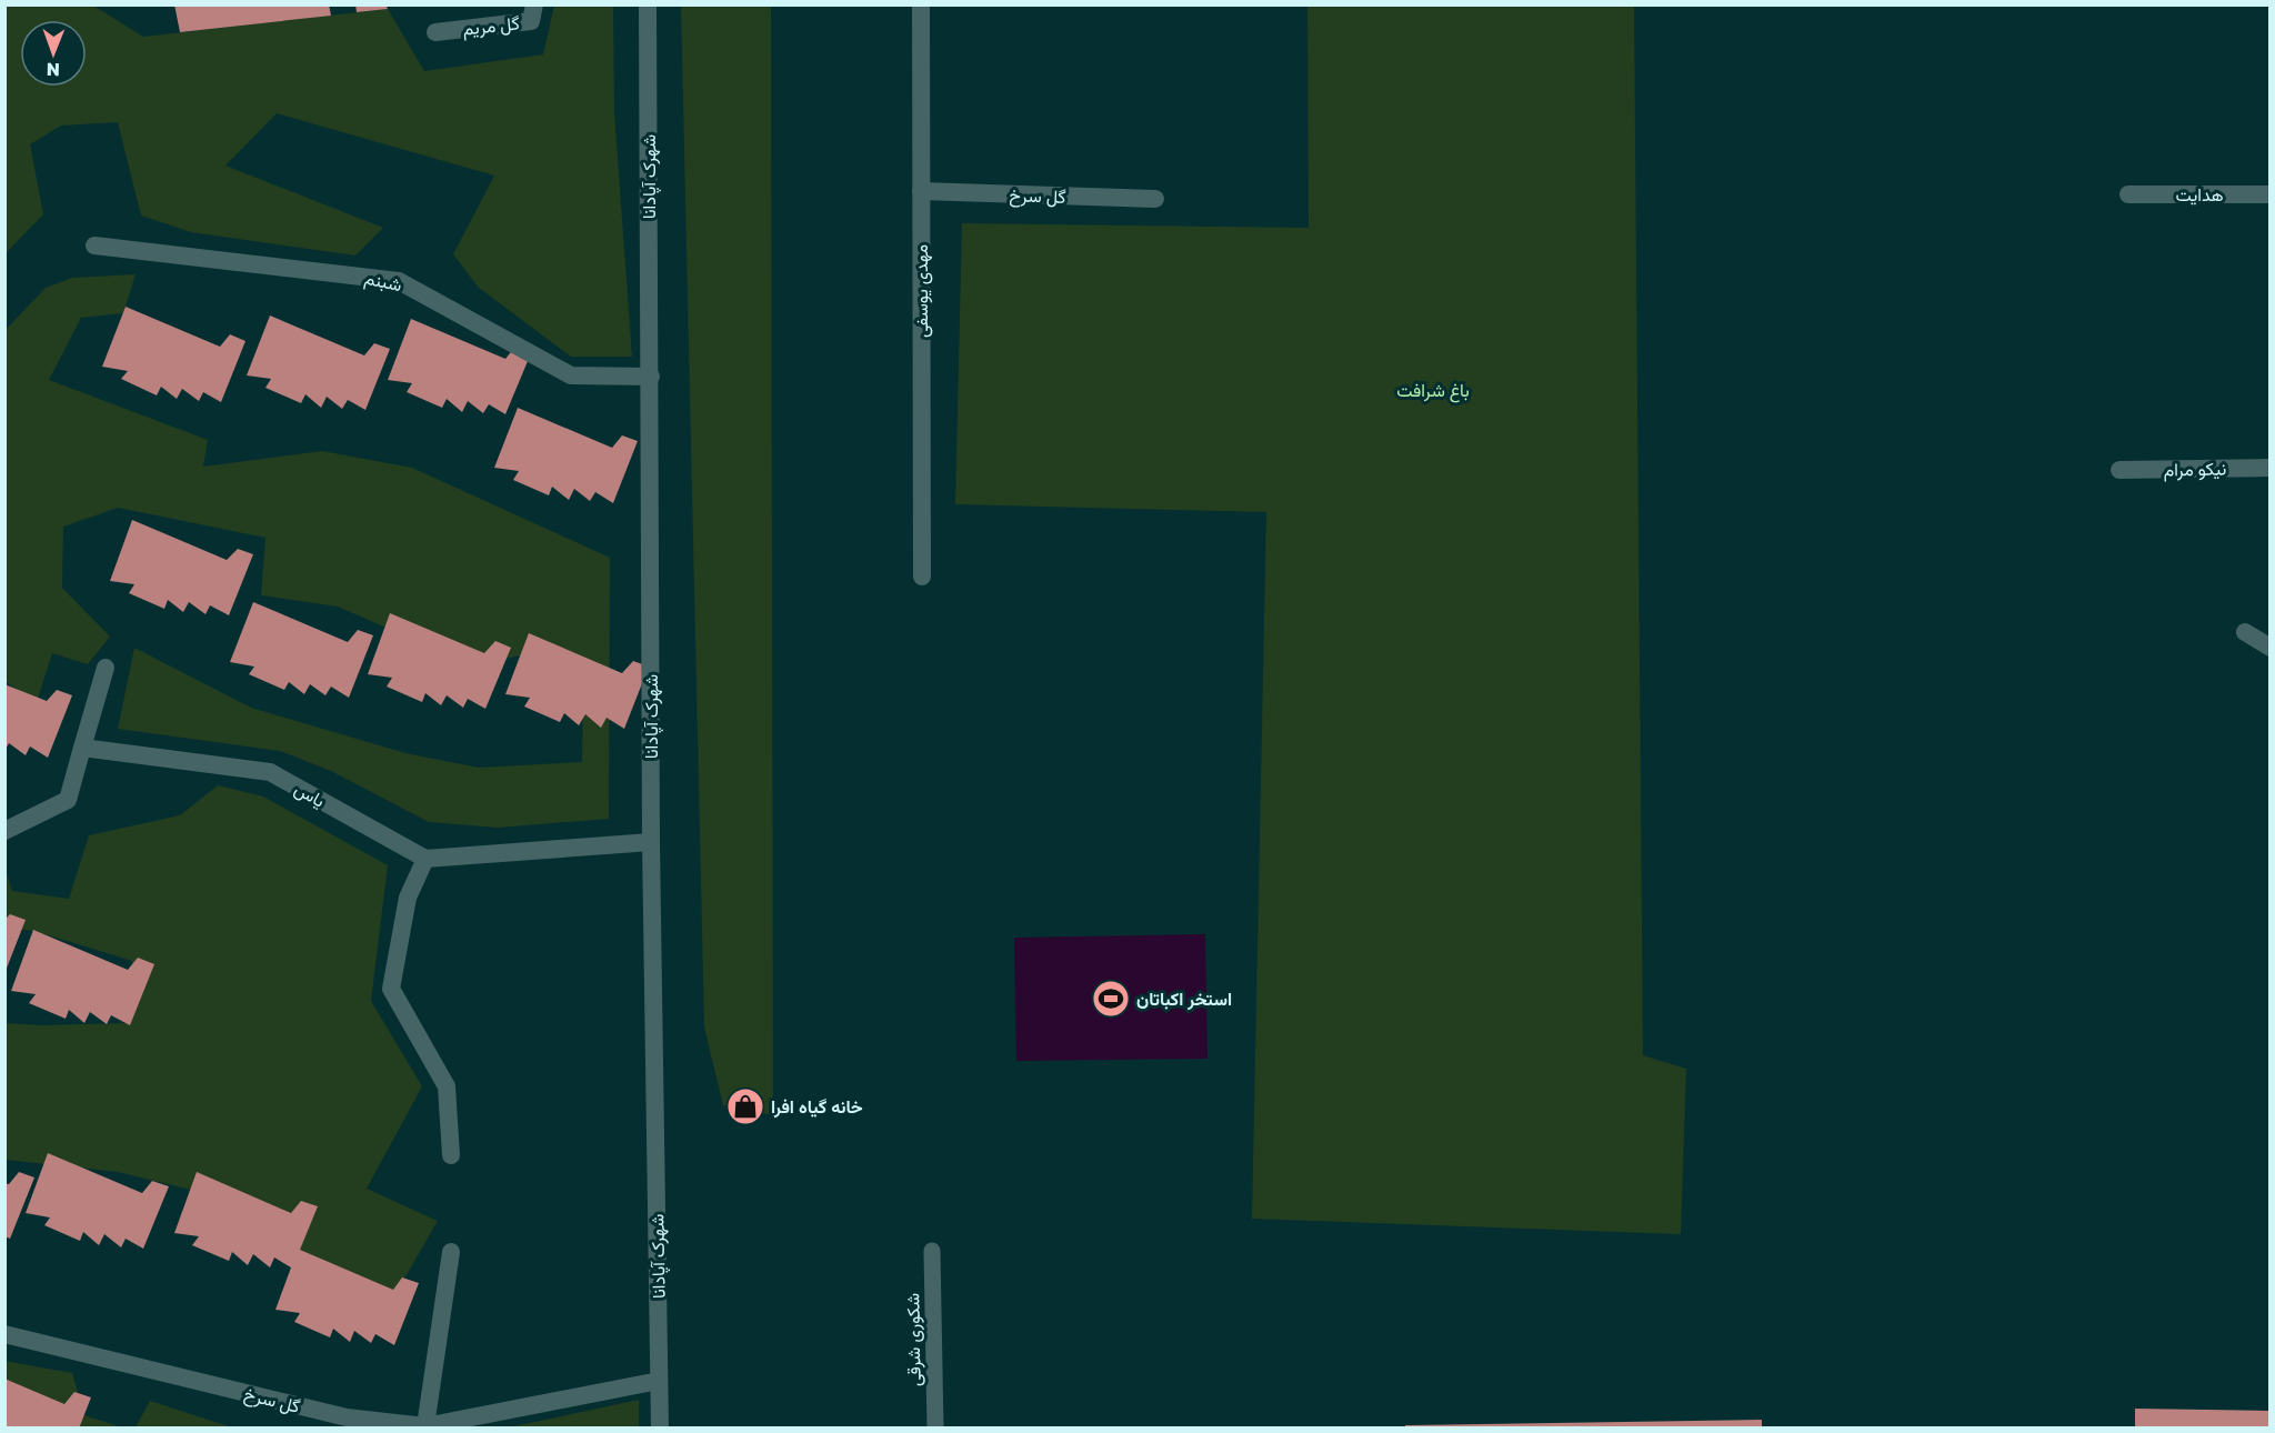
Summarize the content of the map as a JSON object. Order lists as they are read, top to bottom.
{
  "streets": {
    "street": [
      "گل مریم",
      "شهرک آپادانا",
      "هدایت",
      "گل سرخ",
      "شبنم",
      "مهدی یوسفی",
      "نیکو مرام",
      "یاس"
    ],
    "lane": ["شکوری شرقی"]
  },
  "crossings": [
    ["شهرک آپادانا", "گل سرخ"],
    ["شهرک آپادانا", "شبنم"],
    ["گل سرخ", "مهدی یوسفی"]
  ],
  "parks": ["باغ شرافت"],
  "places": {
    "sports": ["استخر اکباتان"],
    "shop": ["خانه گیاه افرا"]
  },
  "north": "bottom"
}
